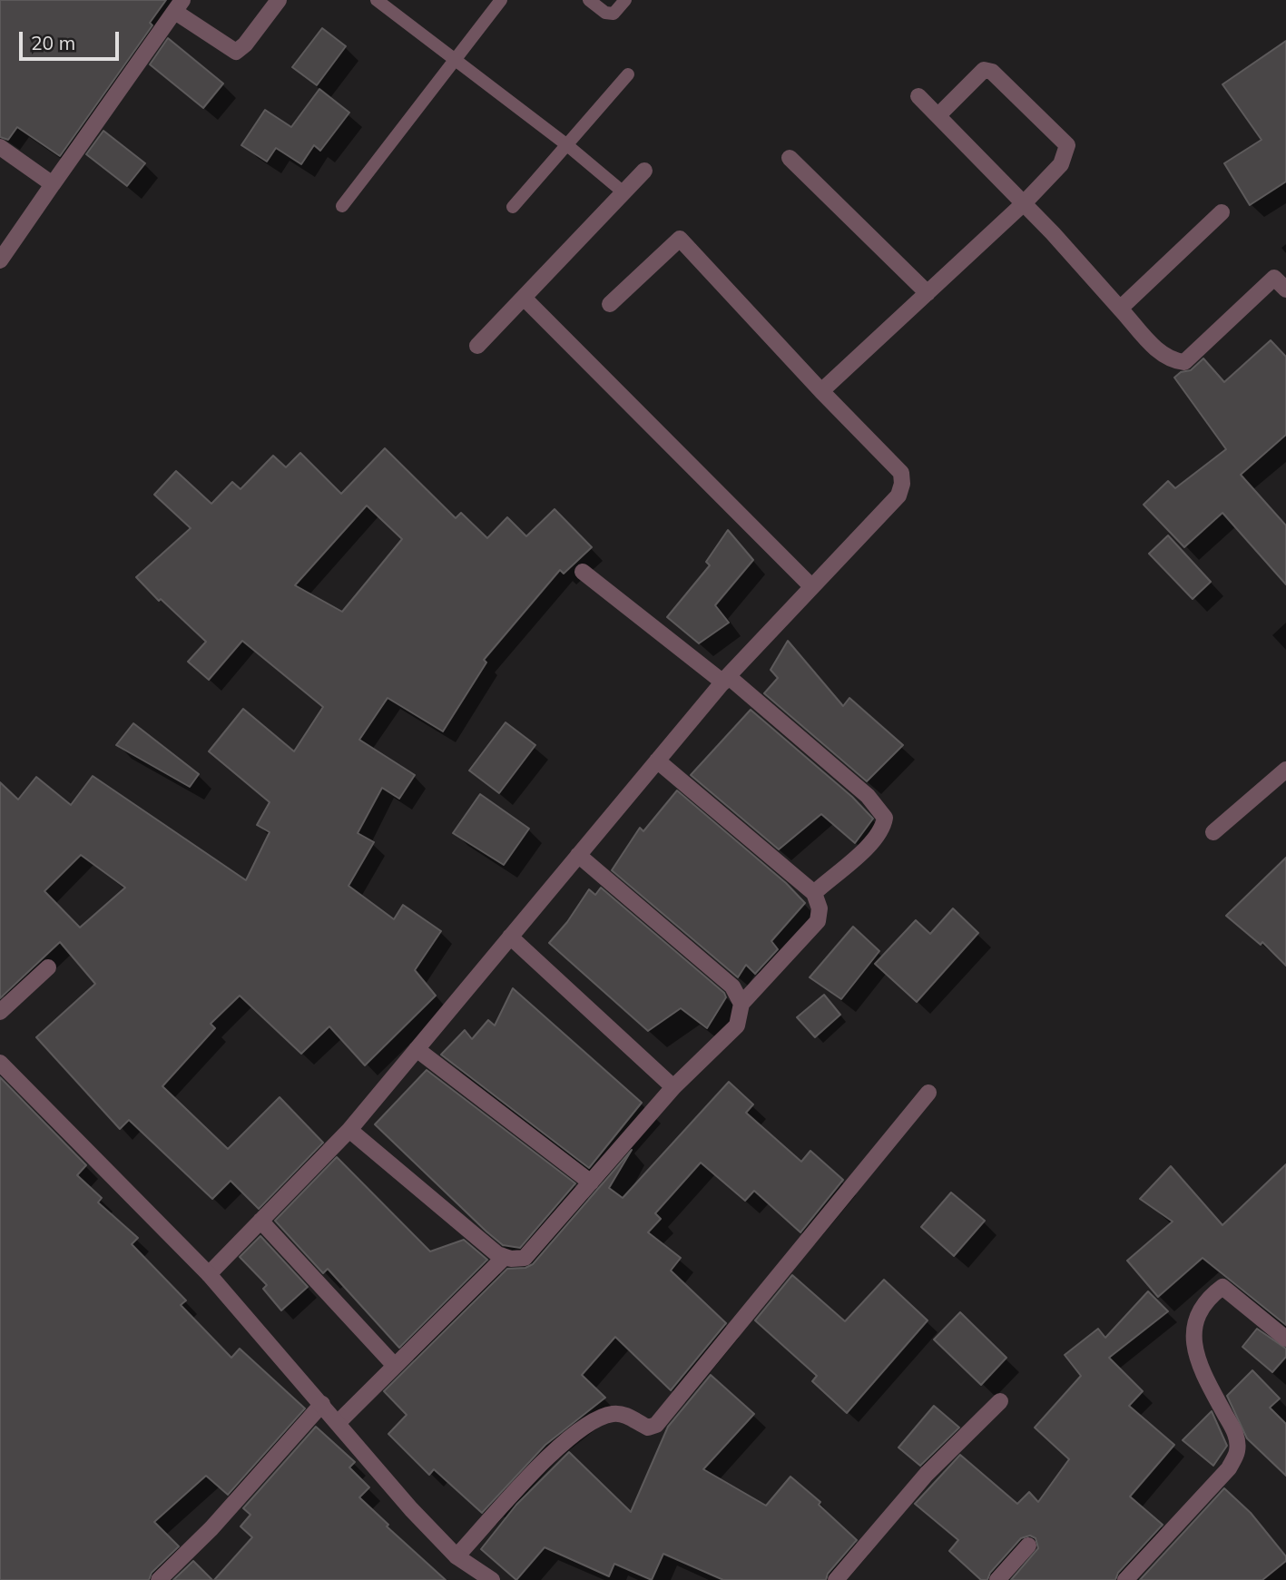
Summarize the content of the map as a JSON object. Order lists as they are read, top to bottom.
{
  "scale_bar": "20 m"
}
